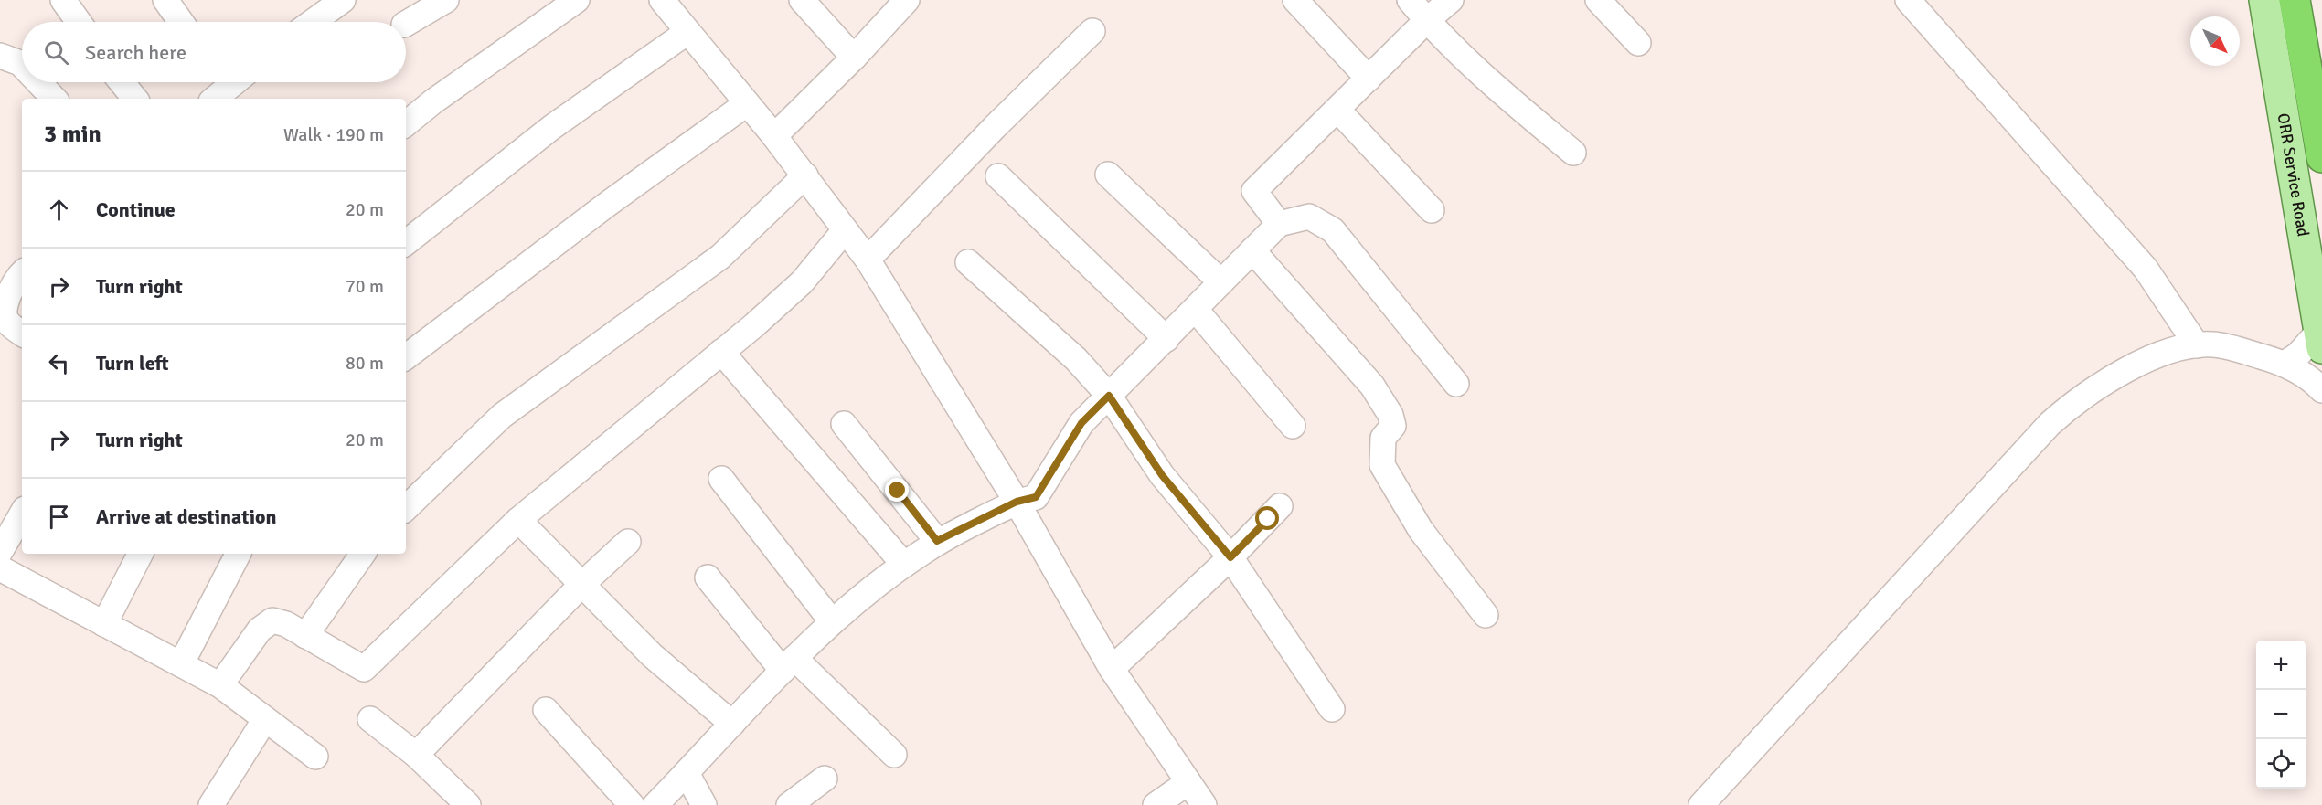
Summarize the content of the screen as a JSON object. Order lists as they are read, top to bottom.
{
  "streets": {
    "main road": ["ORR Service Road"]
  },
  "north": "bottom right",
  "page": {
    "search": "Search here",
    "heading": ["3 min", "Walk · 190 m"],
    "list": [
      ["Continue", "20 m"],
      ["Turn right", "70 m"],
      ["Turn left", "80 m"],
      ["Turn right", "20 m"],
      "Arrive at destination"
    ],
    "map_buttons": ["+", "−"]
  }
}
